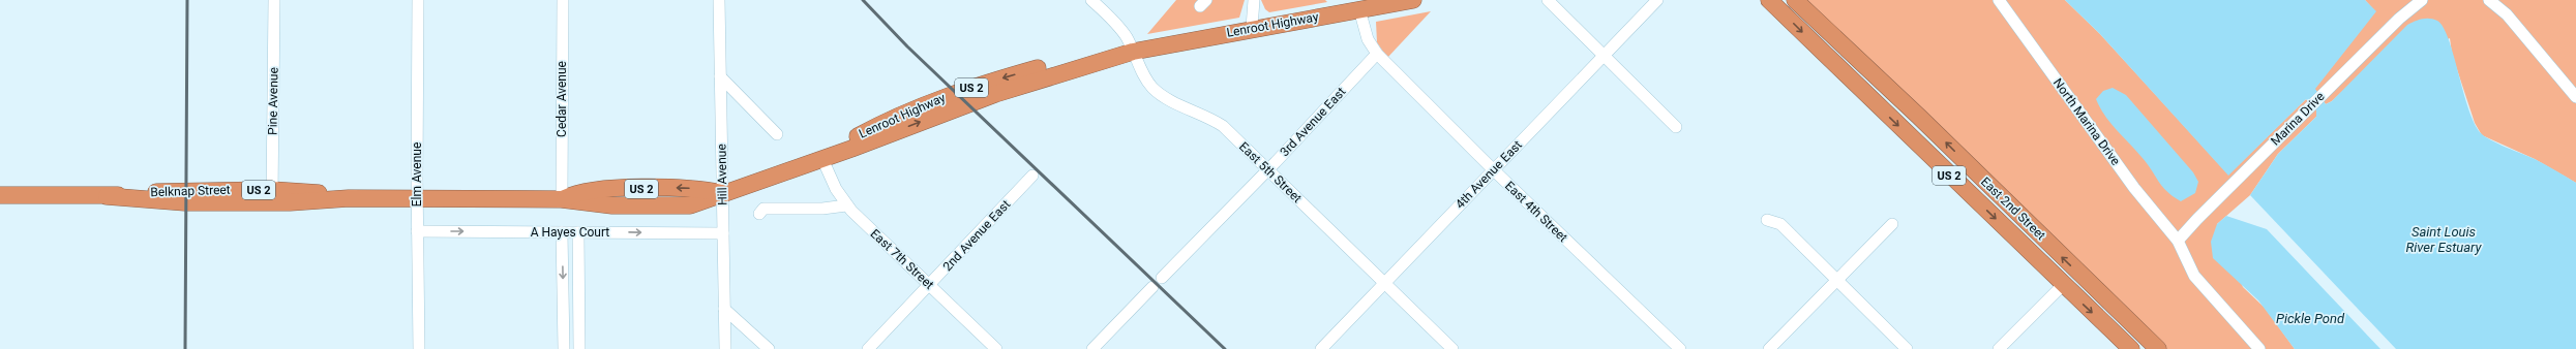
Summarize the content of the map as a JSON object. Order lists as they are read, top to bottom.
{
  "streets": {
    "highway": [
      "Lenroot Highway",
      "US 2",
      "Belknap Street",
      "East 2nd Street"
    ],
    "street": [
      "Cedar Avenue",
      "Pine Avenue",
      "Marina Drive",
      "3rd Avenue East",
      "North Marina Drive",
      "East 5th Street",
      "Elm Avenue",
      "Hill Avenue",
      "4th Avenue East",
      "East 4th Street",
      "A Hayes Court",
      "2nd Avenue East",
      "East 7th Street"
    ]
  },
  "crossings": [
    ["Lenroot Highway", "East 5th Street"],
    ["Lenroot Highway", "Hill Avenue"],
    ["Lenroot Highway", "Belknap Street"],
    ["Lenroot Highway", "East 4th Street"],
    ["Lenroot Highway", "East 7th Street"],
    ["Cedar Avenue", "Belknap Street"],
    ["Pine Avenue", "Belknap Street"],
    ["Marina Drive", "North Marina Drive"],
    ["3rd Avenue East", "East 5th Street"],
    ["3rd Avenue East", "East 4th Street"],
    ["East 5th Street", "4th Avenue East"],
    ["Elm Avenue", "Belknap Street"],
    ["Elm Avenue", "A Hayes Court"],
    ["Hill Avenue", "Belknap Street"],
    ["Hill Avenue", "A Hayes Court"],
    ["4th Avenue East", "East 4th Street"],
    ["2nd Avenue East", "East 7th Street"]
  ],
  "one_way": ["A Hayes Court"],
  "water": ["Saint Louis River Estuary", "Pickle Pond"]
}
